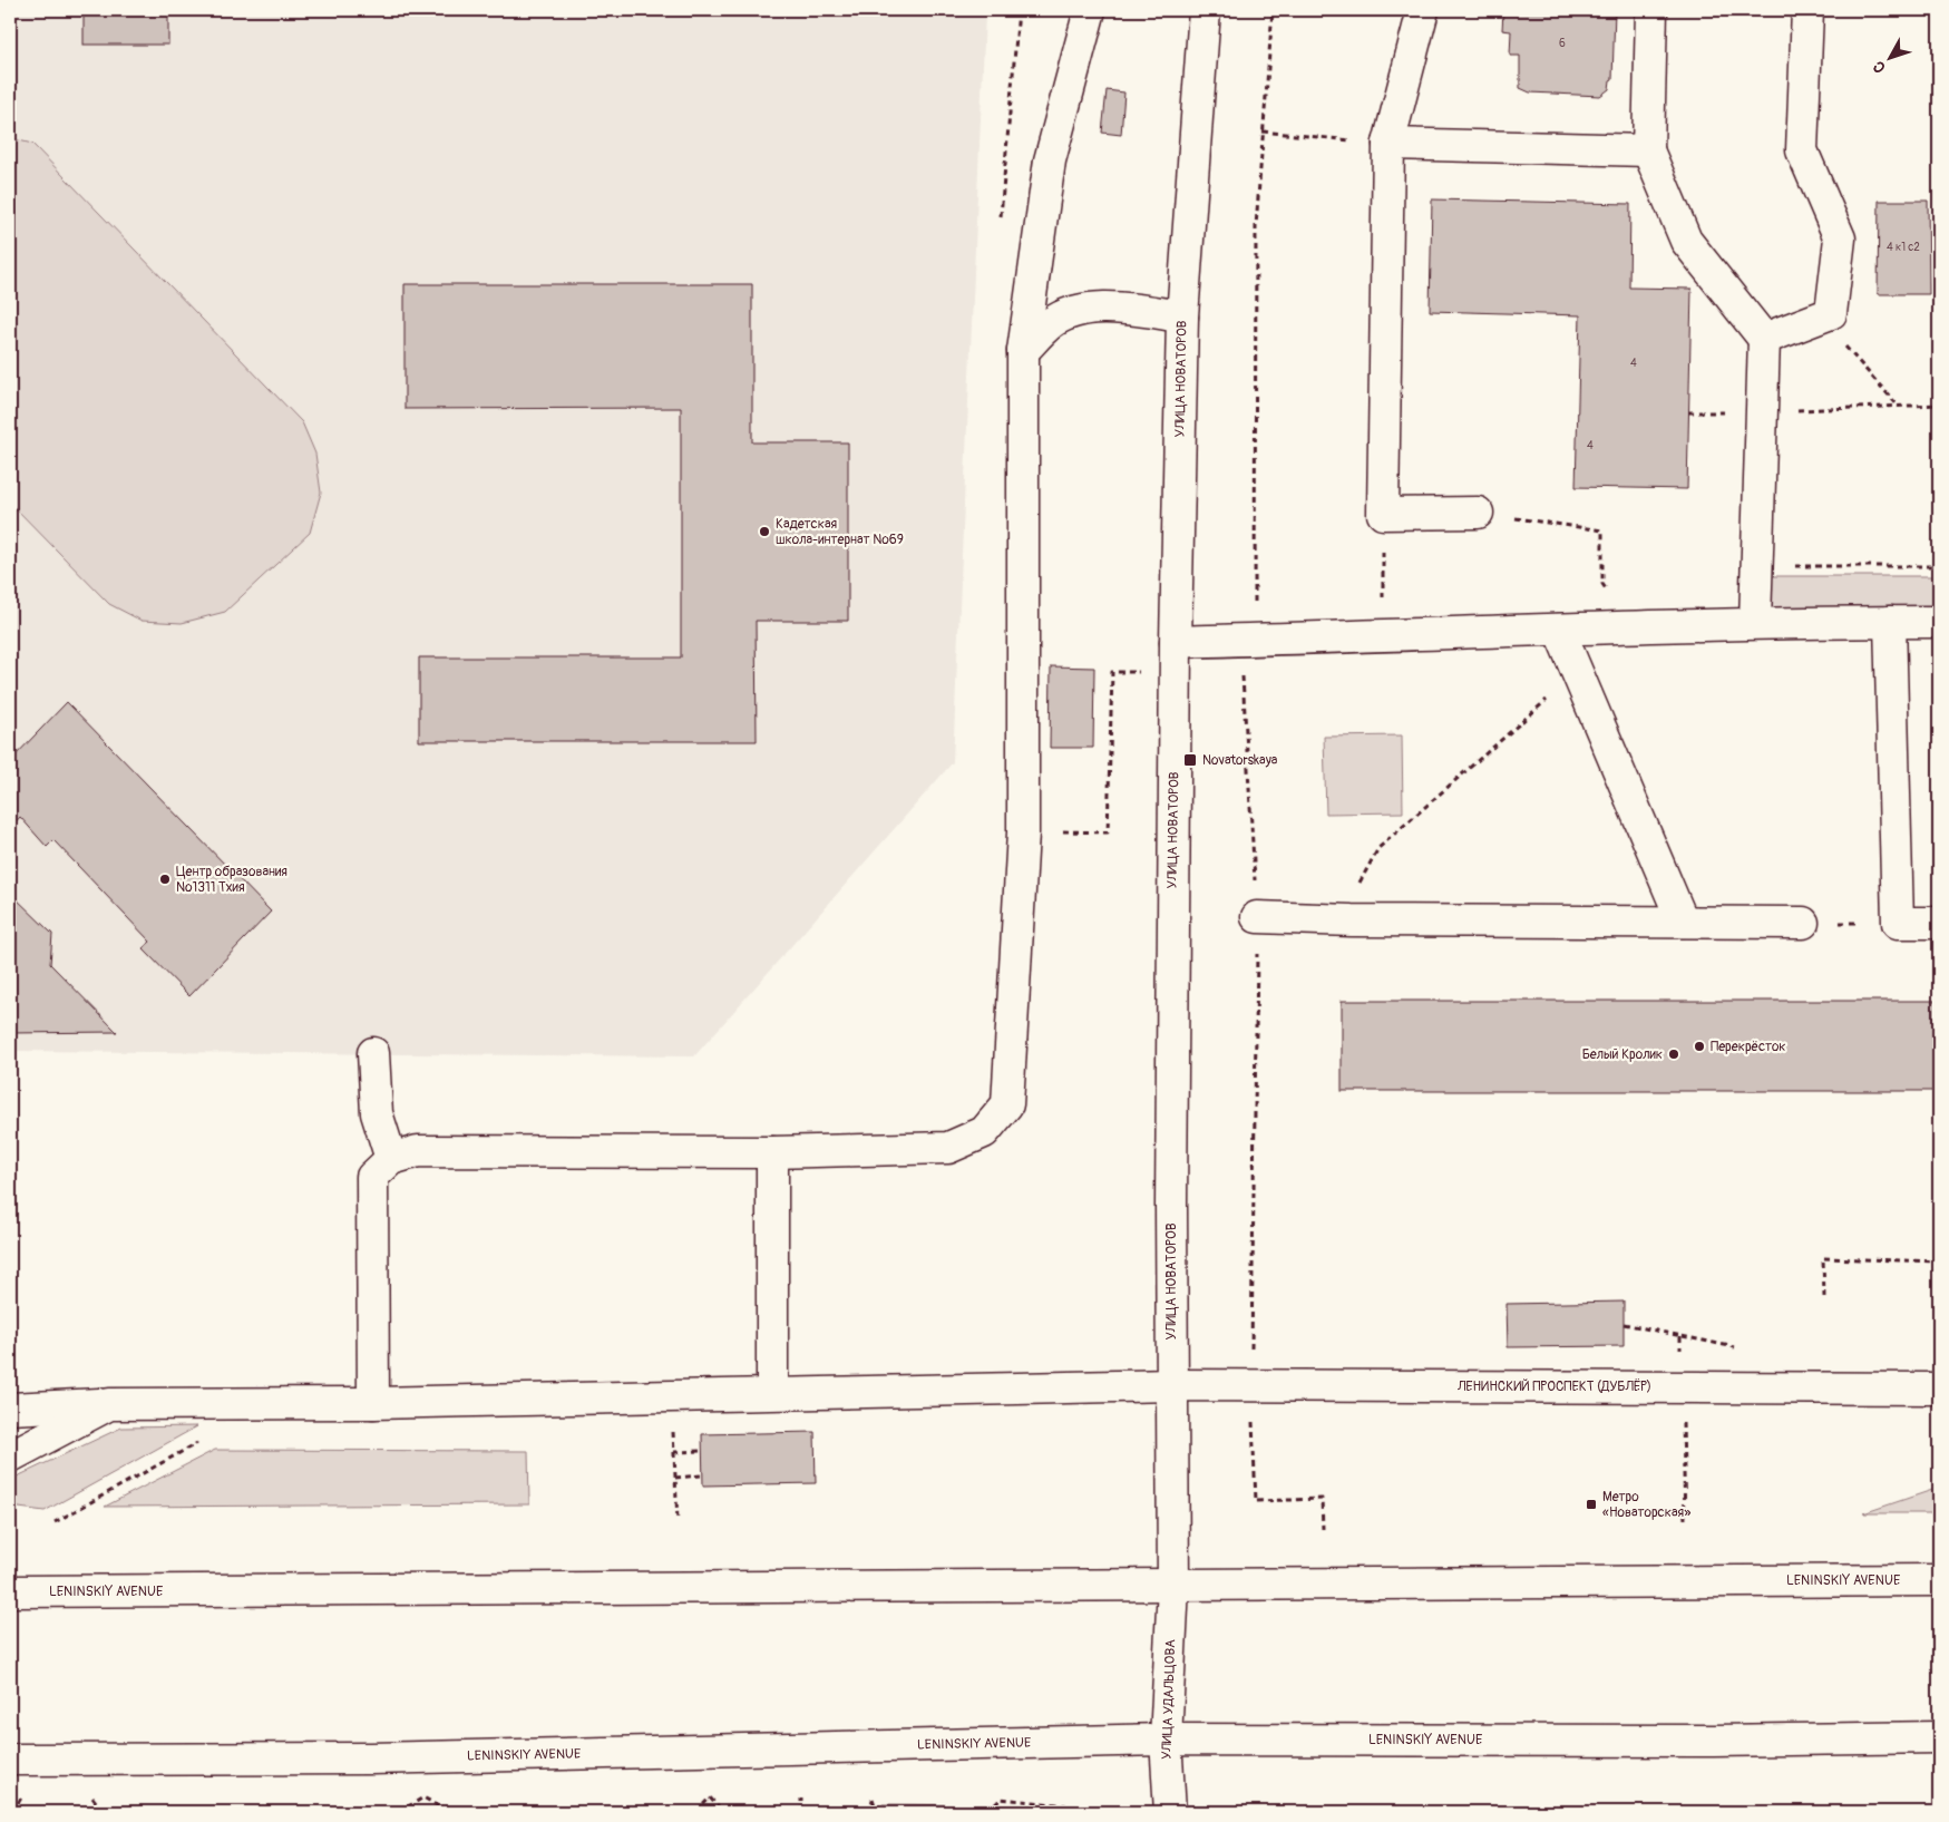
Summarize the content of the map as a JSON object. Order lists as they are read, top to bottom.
{
  "streets": {
    "main road": [
      "УЛИЦА НОВАТОРОВ",
      "ЛЕНИНСКИЙ ПРОСПЕКТ (ДУБЛЁР)",
      "LENINSKIY AVENUE",
      "УЛИЦА УДАЛЬЦОВА"
    ]
  },
  "crossings": [
    ["УЛИЦА НОВАТОРОВ", "ЛЕНИНСКИЙ ПРОСПЕКТ (ДУБЛЁР)"],
    ["УЛИЦА НОВАТОРОВ", "LENINSKIY AVENUE"],
    ["УЛИЦА НОВАТОРОВ", "УЛИЦА УДАЛЬЦОВА"],
    ["LENINSKIY AVENUE", "УЛИЦА УДАЛЬЦОВА"]
  ],
  "places": {
    "other": [
      "Кадетская школа-интернат №69",
      "Центр образования №1311 Тхия",
      "Перекрёсток",
      "Белый Кролик"
    ],
    "transit": ["Novatorskaya", "Метро «Новаторская»"]
  },
  "house_numbers": [
    "6",
    "4 к1 с2",
    "4",
    "4"
  ],
  "north": "bottom left"
}
